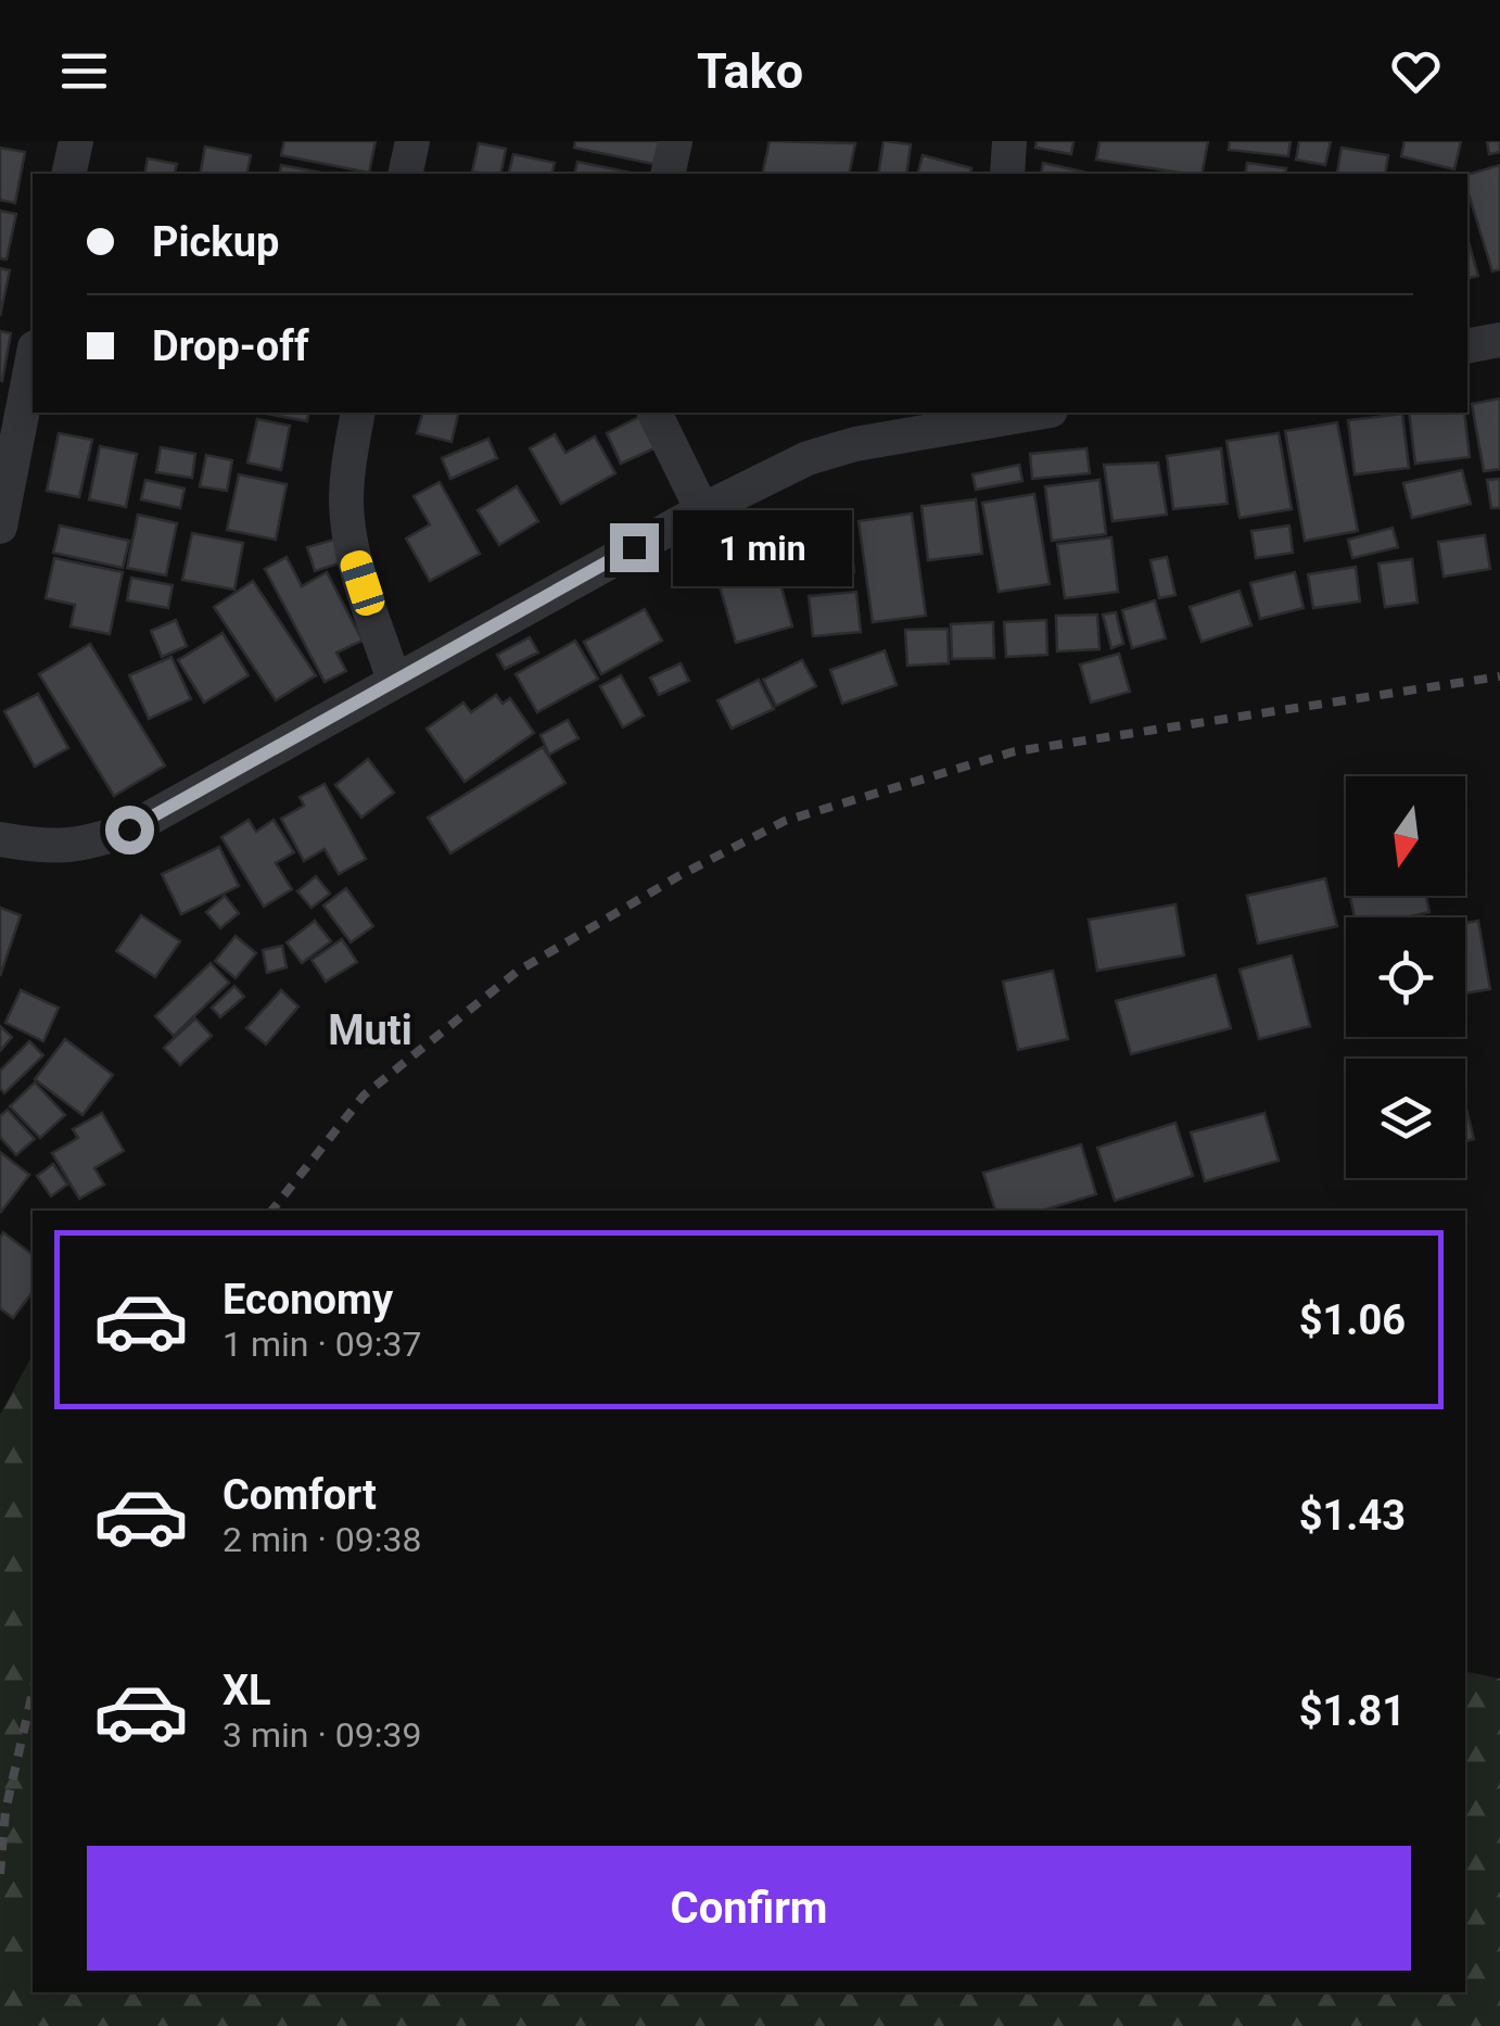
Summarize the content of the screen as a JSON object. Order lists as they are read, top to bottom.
{
  "districts": ["Muti"],
  "north": "bottom",
  "page": {
    "header": "Tako",
    "banner": ["Pickup", "Drop-off"],
    "bubble": "1 min",
    "list": [
      {
        "name": "Economy",
        "note": "1 min · 09:37",
        "value": "$1.06"
      },
      {
        "name": "Comfort",
        "note": "2 min · 09:38",
        "value": "$1.43"
      },
      {
        "name": "XL",
        "note": "3 min · 09:39",
        "value": "$1.81"
      }
    ],
    "buttons": "Confirm"
  }
}
